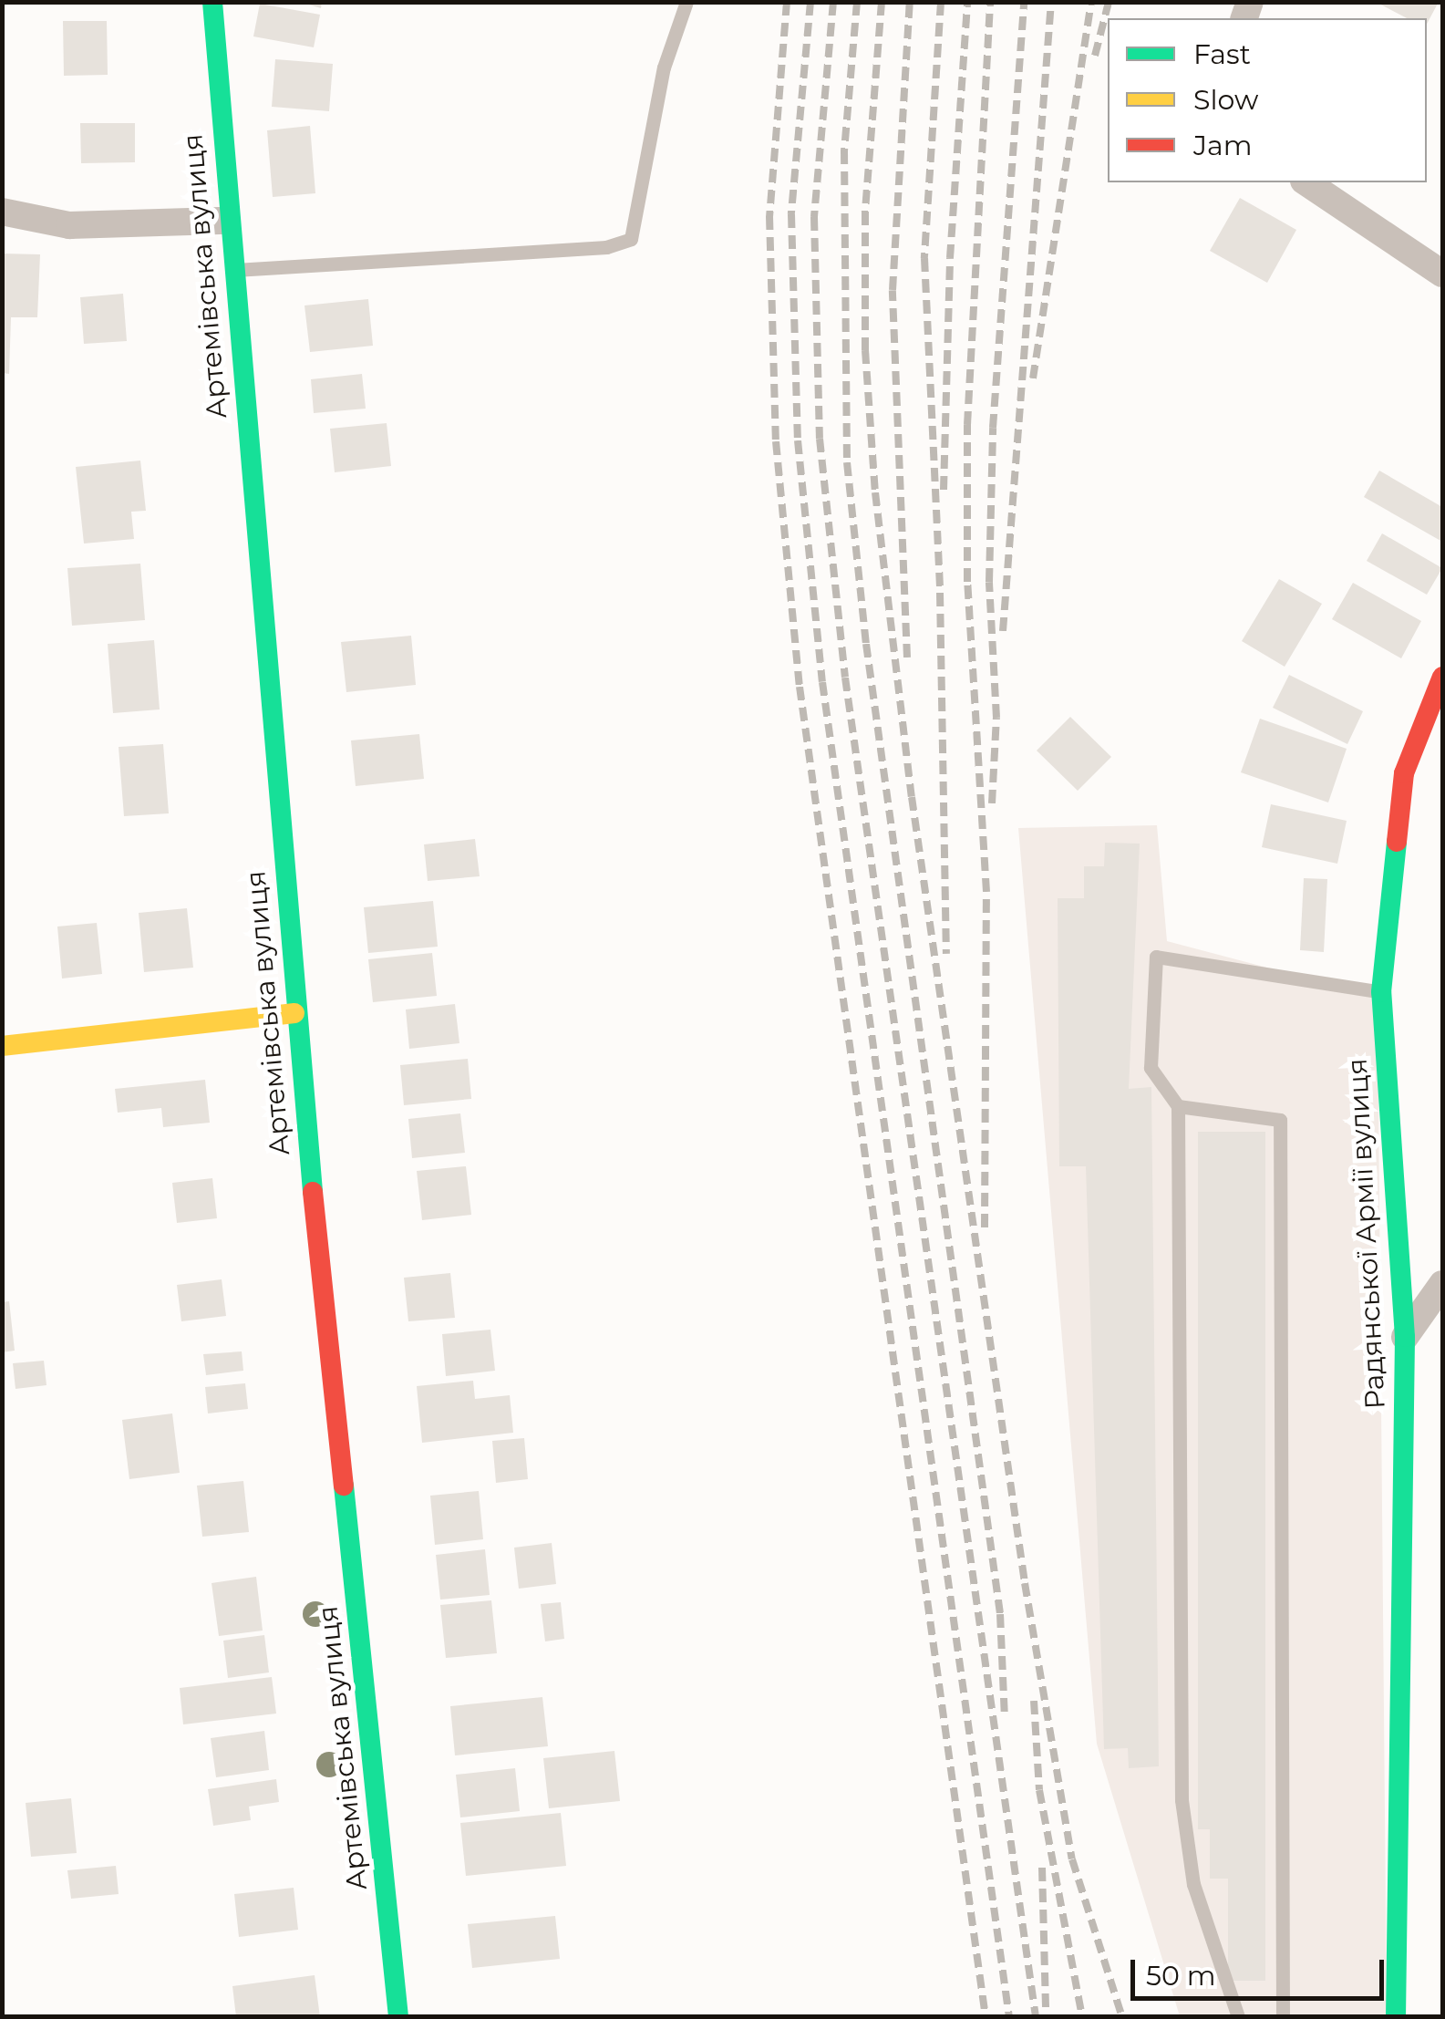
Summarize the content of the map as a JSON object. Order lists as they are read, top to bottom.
{
  "streets": {
    "main road": ["Артемівська вулиця", "Радянської Армії вулиця"]
  },
  "legend": ["Fast", "Slow", "Jam"],
  "scale_bar": "50 m"
}
